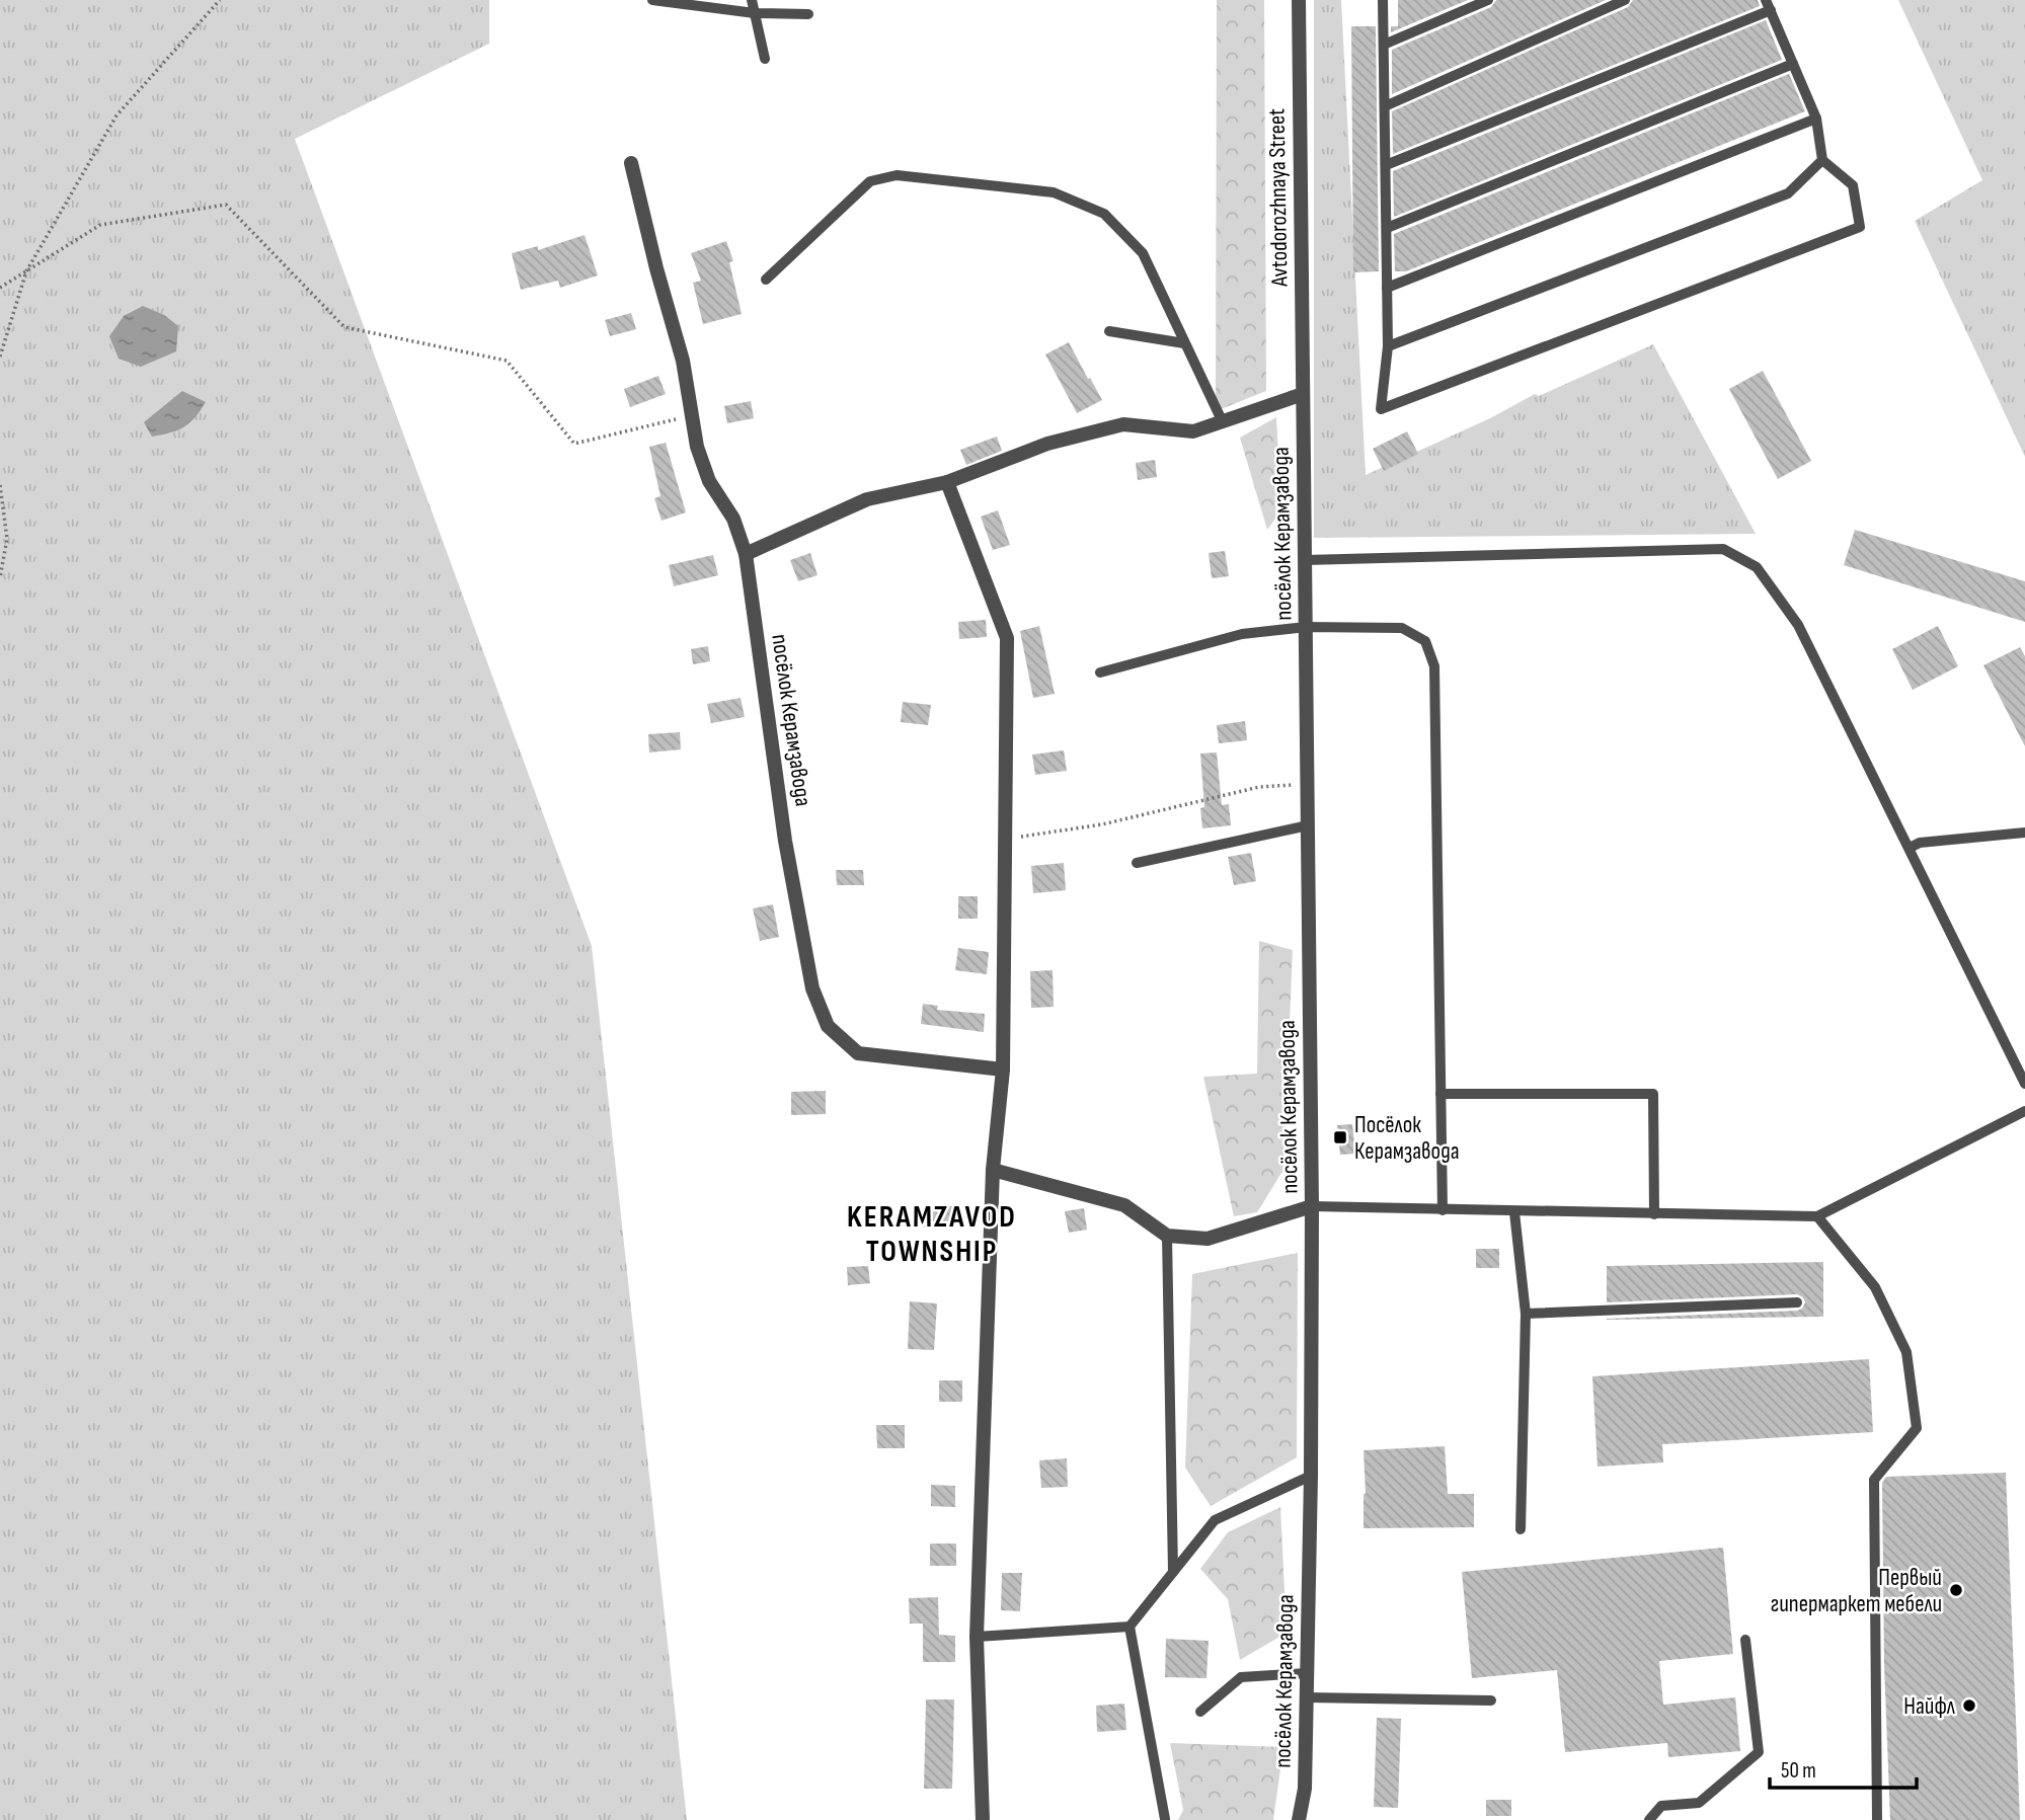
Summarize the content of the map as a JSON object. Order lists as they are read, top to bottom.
{
  "streets": {
    "street": ["Avtodorozhnaya Street", "посёлок Керамзавода"]
  },
  "crossings": [
    ["Avtodorozhnaya Street", "посёлок Керамзавода"]
  ],
  "districts": ["KERAMZAVOD TOWNSHIP"],
  "places": {
    "transit": ["Посёлок Керамзавода"],
    "other": ["Первый гипермаркет мебели", "Найфл"]
  },
  "scale_bar": "50 m"
}
